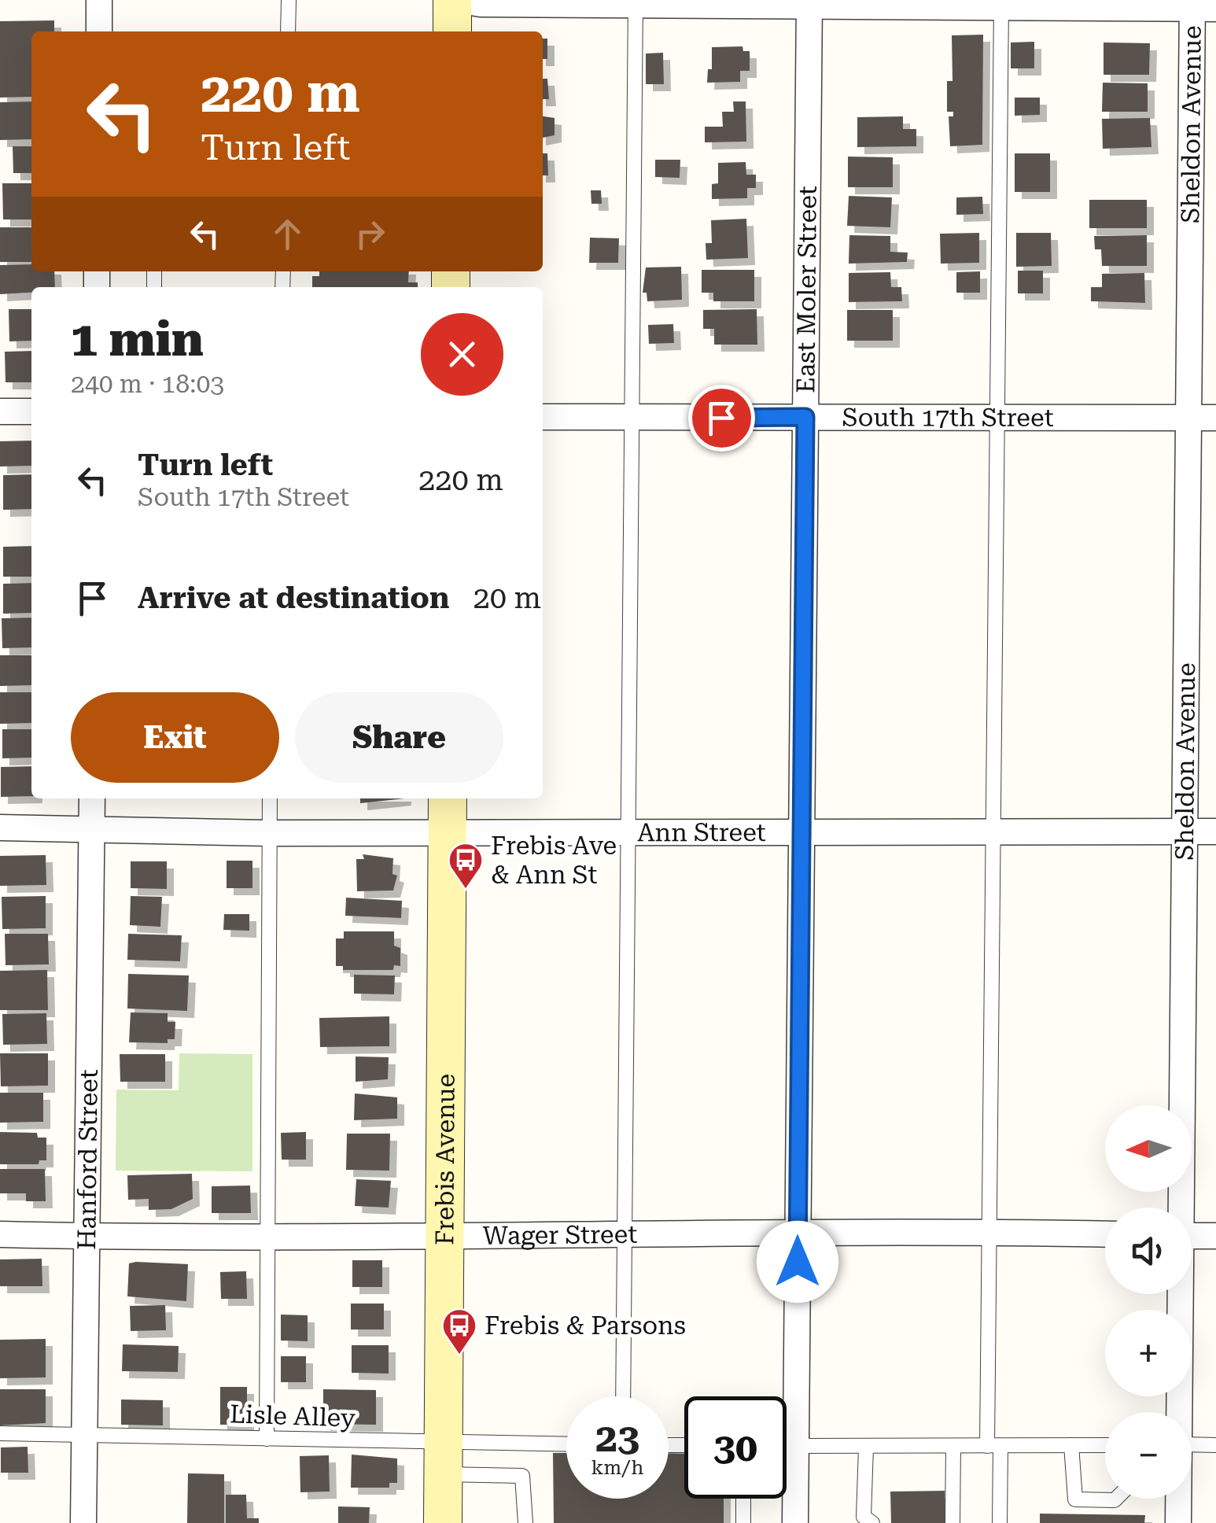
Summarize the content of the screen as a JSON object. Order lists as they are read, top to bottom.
{
  "streets": {
    "main road": ["Frebis Avenue"],
    "street": [
      "Sheldon Avenue",
      "East Moler Street",
      "South 17th Street",
      "Ann Street",
      "Hanford Street",
      "Wager Street"
    ],
    "lane": ["Lisle Alley"]
  },
  "crossings": [
    ["Sheldon Avenue", "South 17th Street"],
    ["Sheldon Avenue", "Ann Street"],
    ["East Moler Street", "South 17th Street"],
    ["East Moler Street", "Ann Street"],
    ["East Moler Street", "Wager Street"],
    ["Ann Street", "Hanford Street"],
    ["Ann Street", "Frebis Avenue"],
    ["Hanford Street", "Wager Street"],
    ["Hanford Street", "Lisle Alley"],
    ["Frebis Avenue", "Wager Street"],
    ["Frebis Avenue", "Lisle Alley"]
  ],
  "places": {
    "bus stop": ["Frebis Ave & Ann St", "Frebis & Parsons"]
  },
  "north": "left",
  "page": {
    "turn": ["220 m", "Turn left"],
    "heading": ["1 min", "240 m · 18:03"],
    "list": [
      {
        "name": "Turn left",
        "note": "South 17th Street",
        "value": "220 m"
      },
      {
        "name": "Arrive at destination",
        "value": "20 m"
      }
    ],
    "buttons": ["Exit", "Share"],
    "map_buttons": ["+", "−"],
    "speed": "23 km/h",
    "limit": "30"
  }
}
